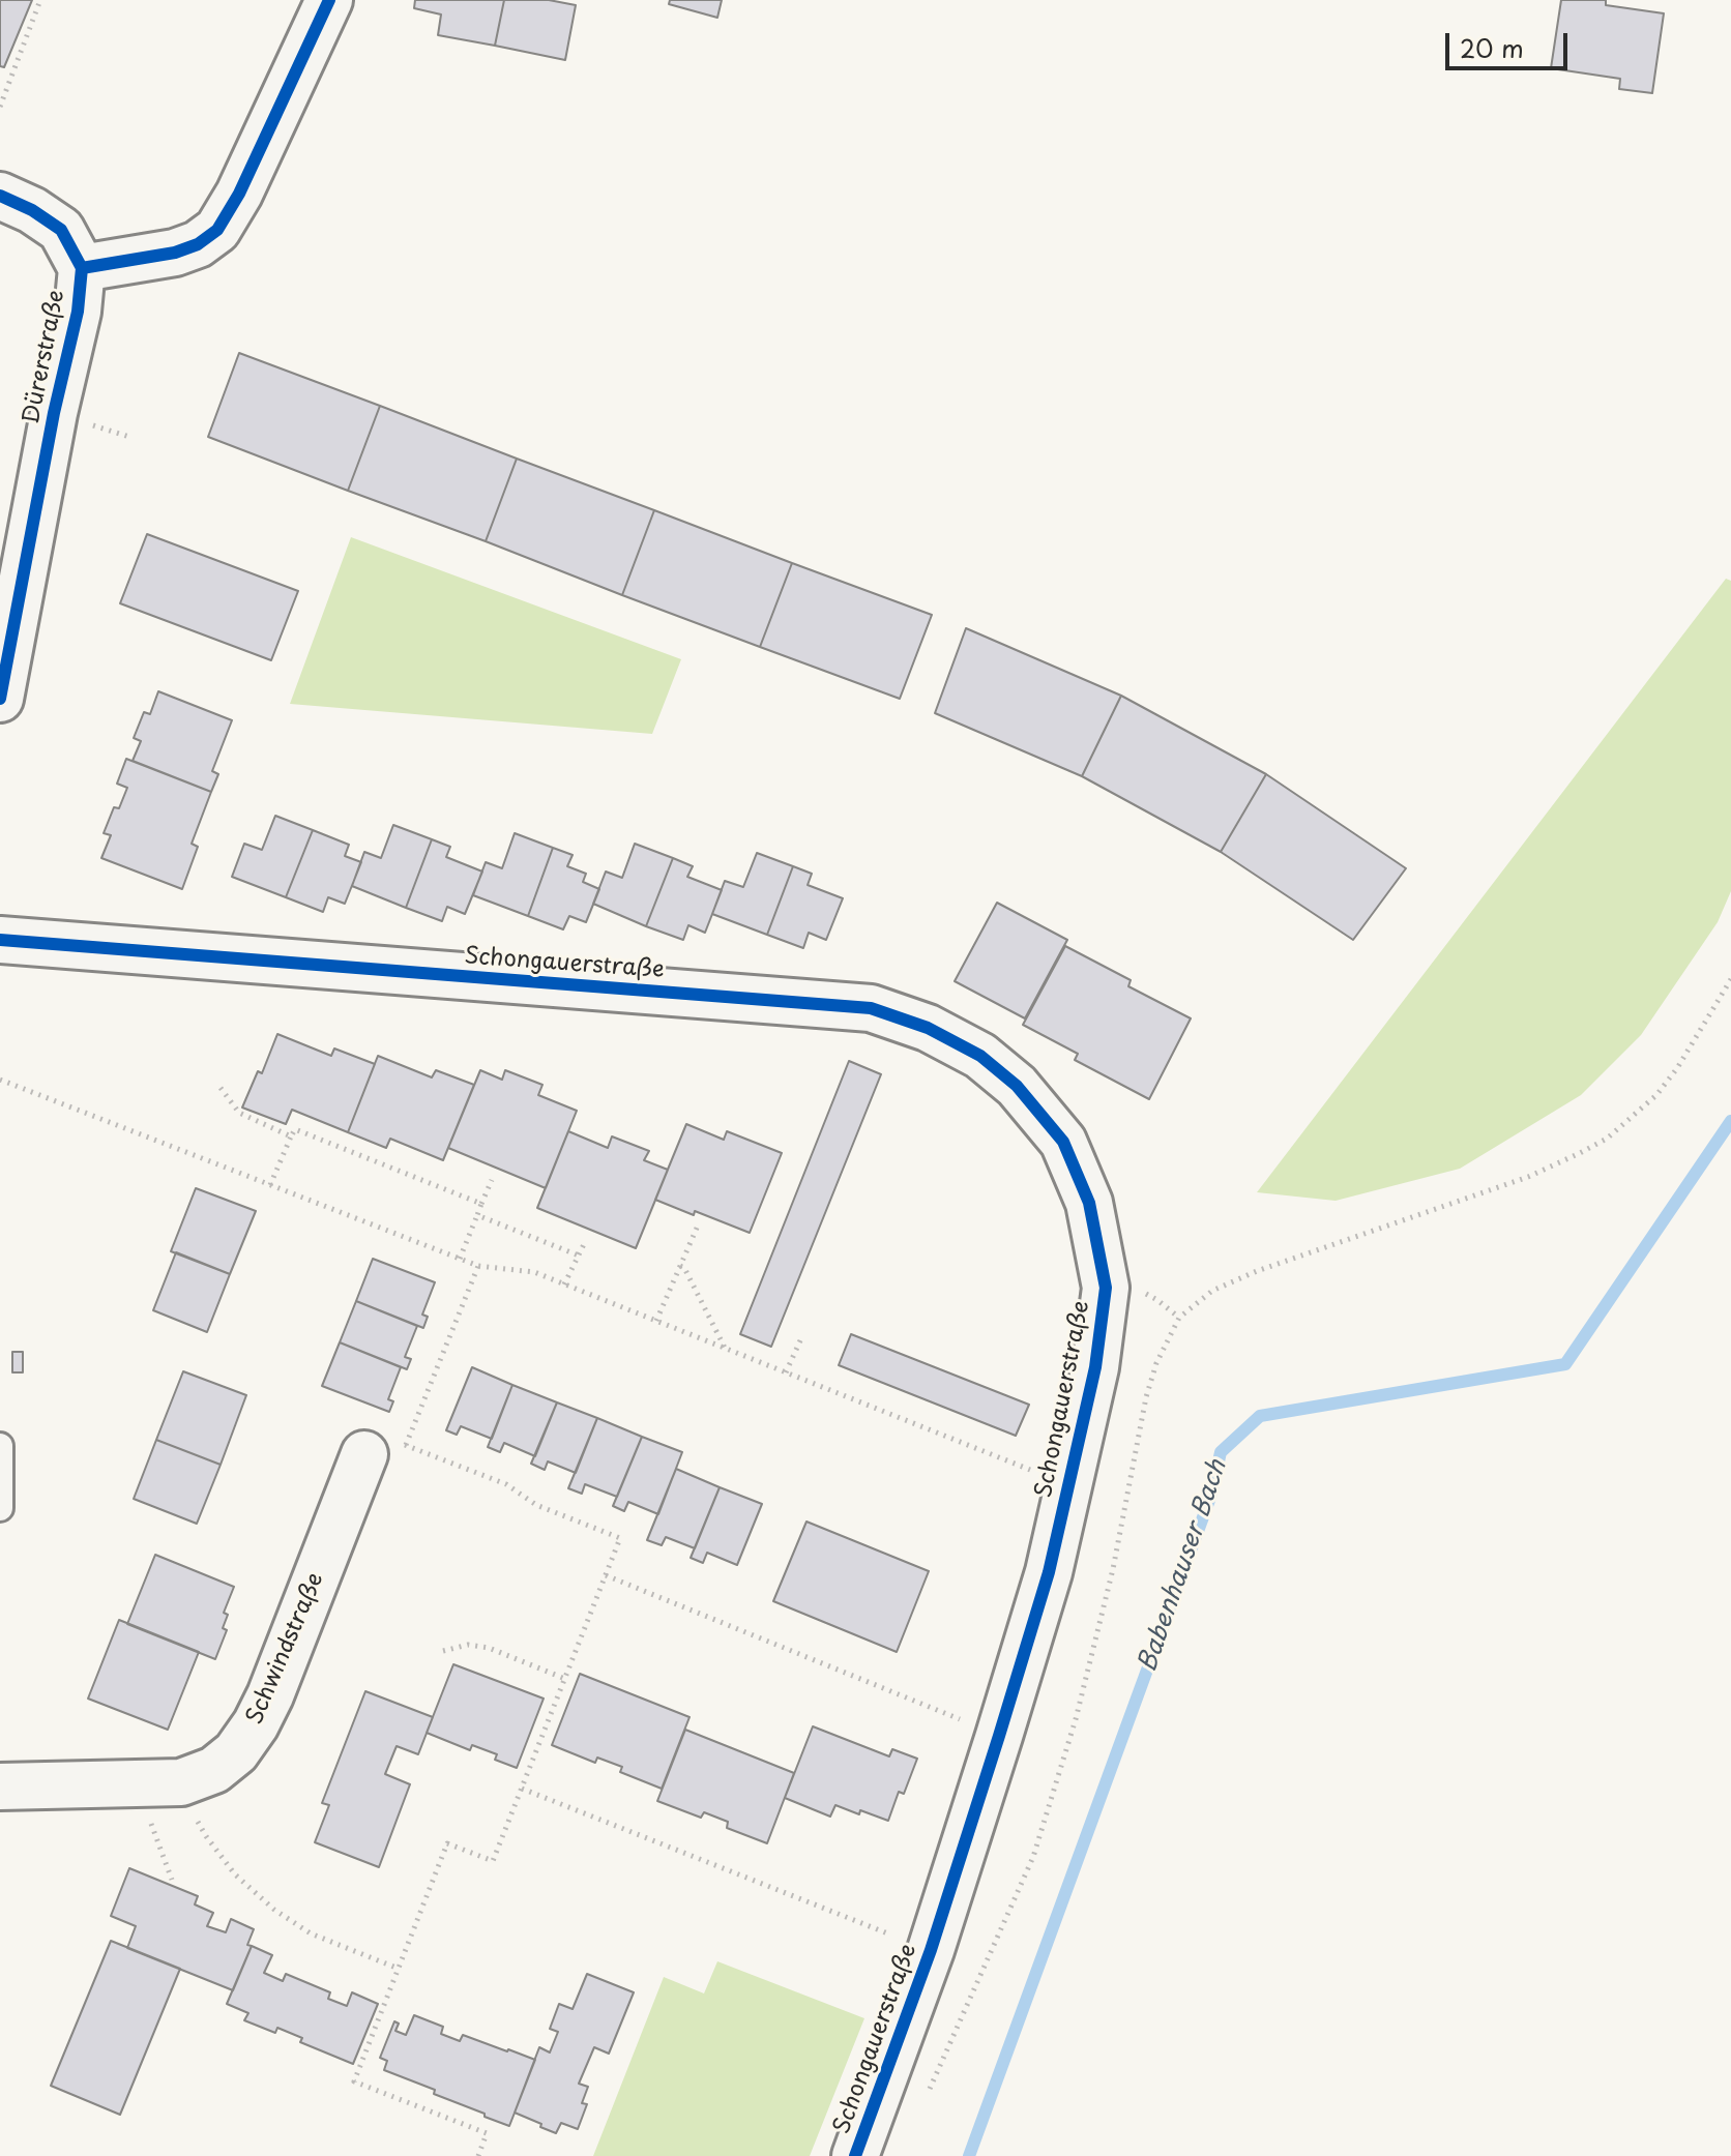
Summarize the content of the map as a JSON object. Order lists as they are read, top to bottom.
{
  "streets": {
    "street": ["Dürerstraße", "Schongauerstraße", "Schwindstraße"]
  },
  "water": ["Babenhauser Bach"],
  "scale_bar": "20 m"
}
